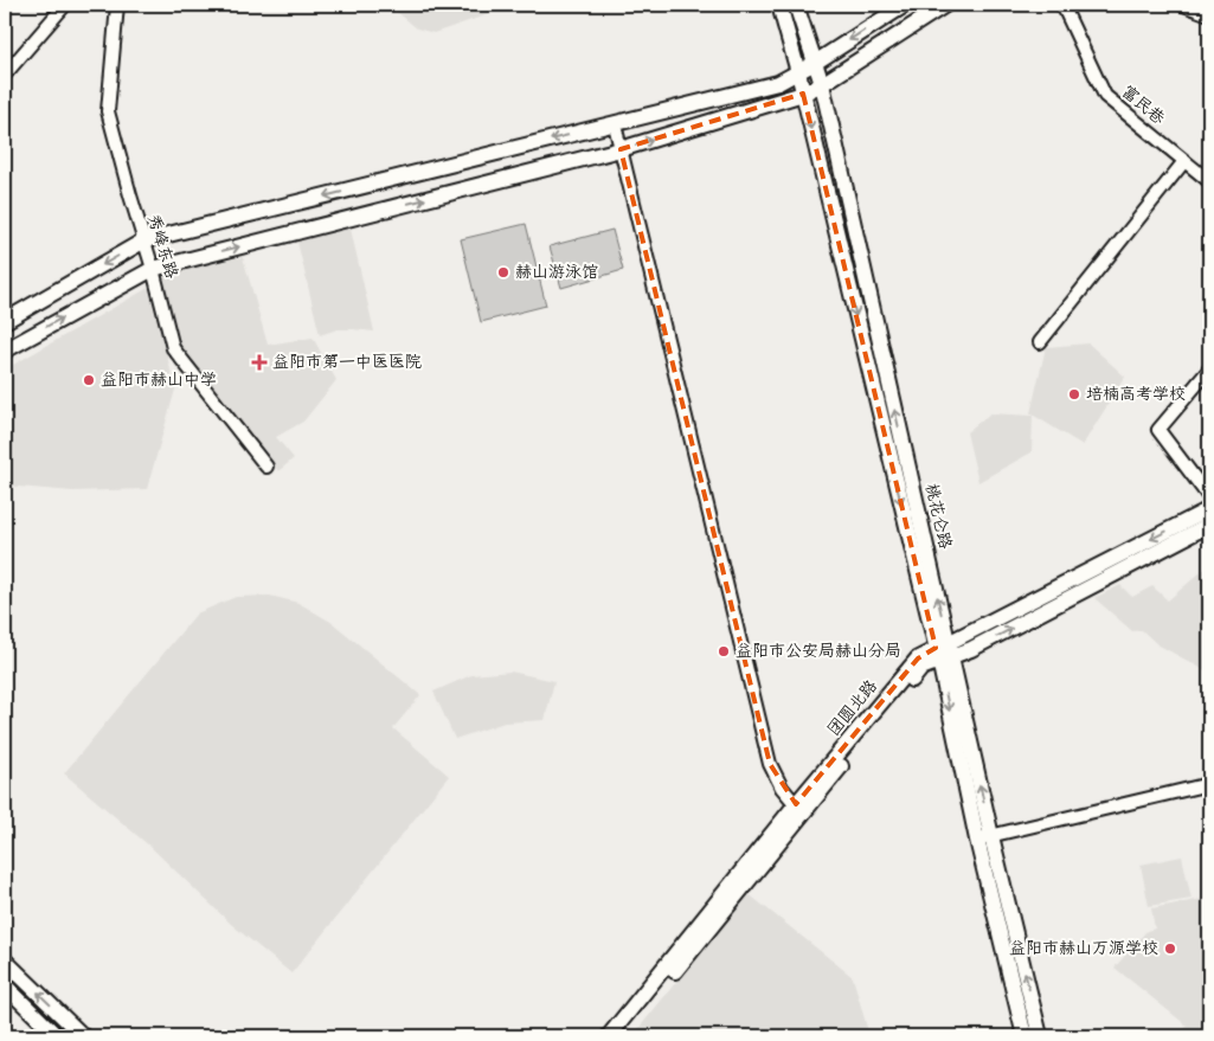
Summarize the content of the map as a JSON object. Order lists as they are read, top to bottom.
{
  "streets": {
    "main road": ["桃花仑路", "团圆北路"],
    "street": ["富民巷", "秀峰东路"]
  },
  "crossings": [
    ["桃花仑路", "团圆北路"]
  ],
  "places": {
    "other": [
      "赫山游泳馆",
      "益阳市赫山中学",
      "培楠高考学校",
      "益阳市公安局赫山分局",
      "益阳市赫山万源学校"
    ],
    "health": ["益阳市第一中医医院"]
  }
}
